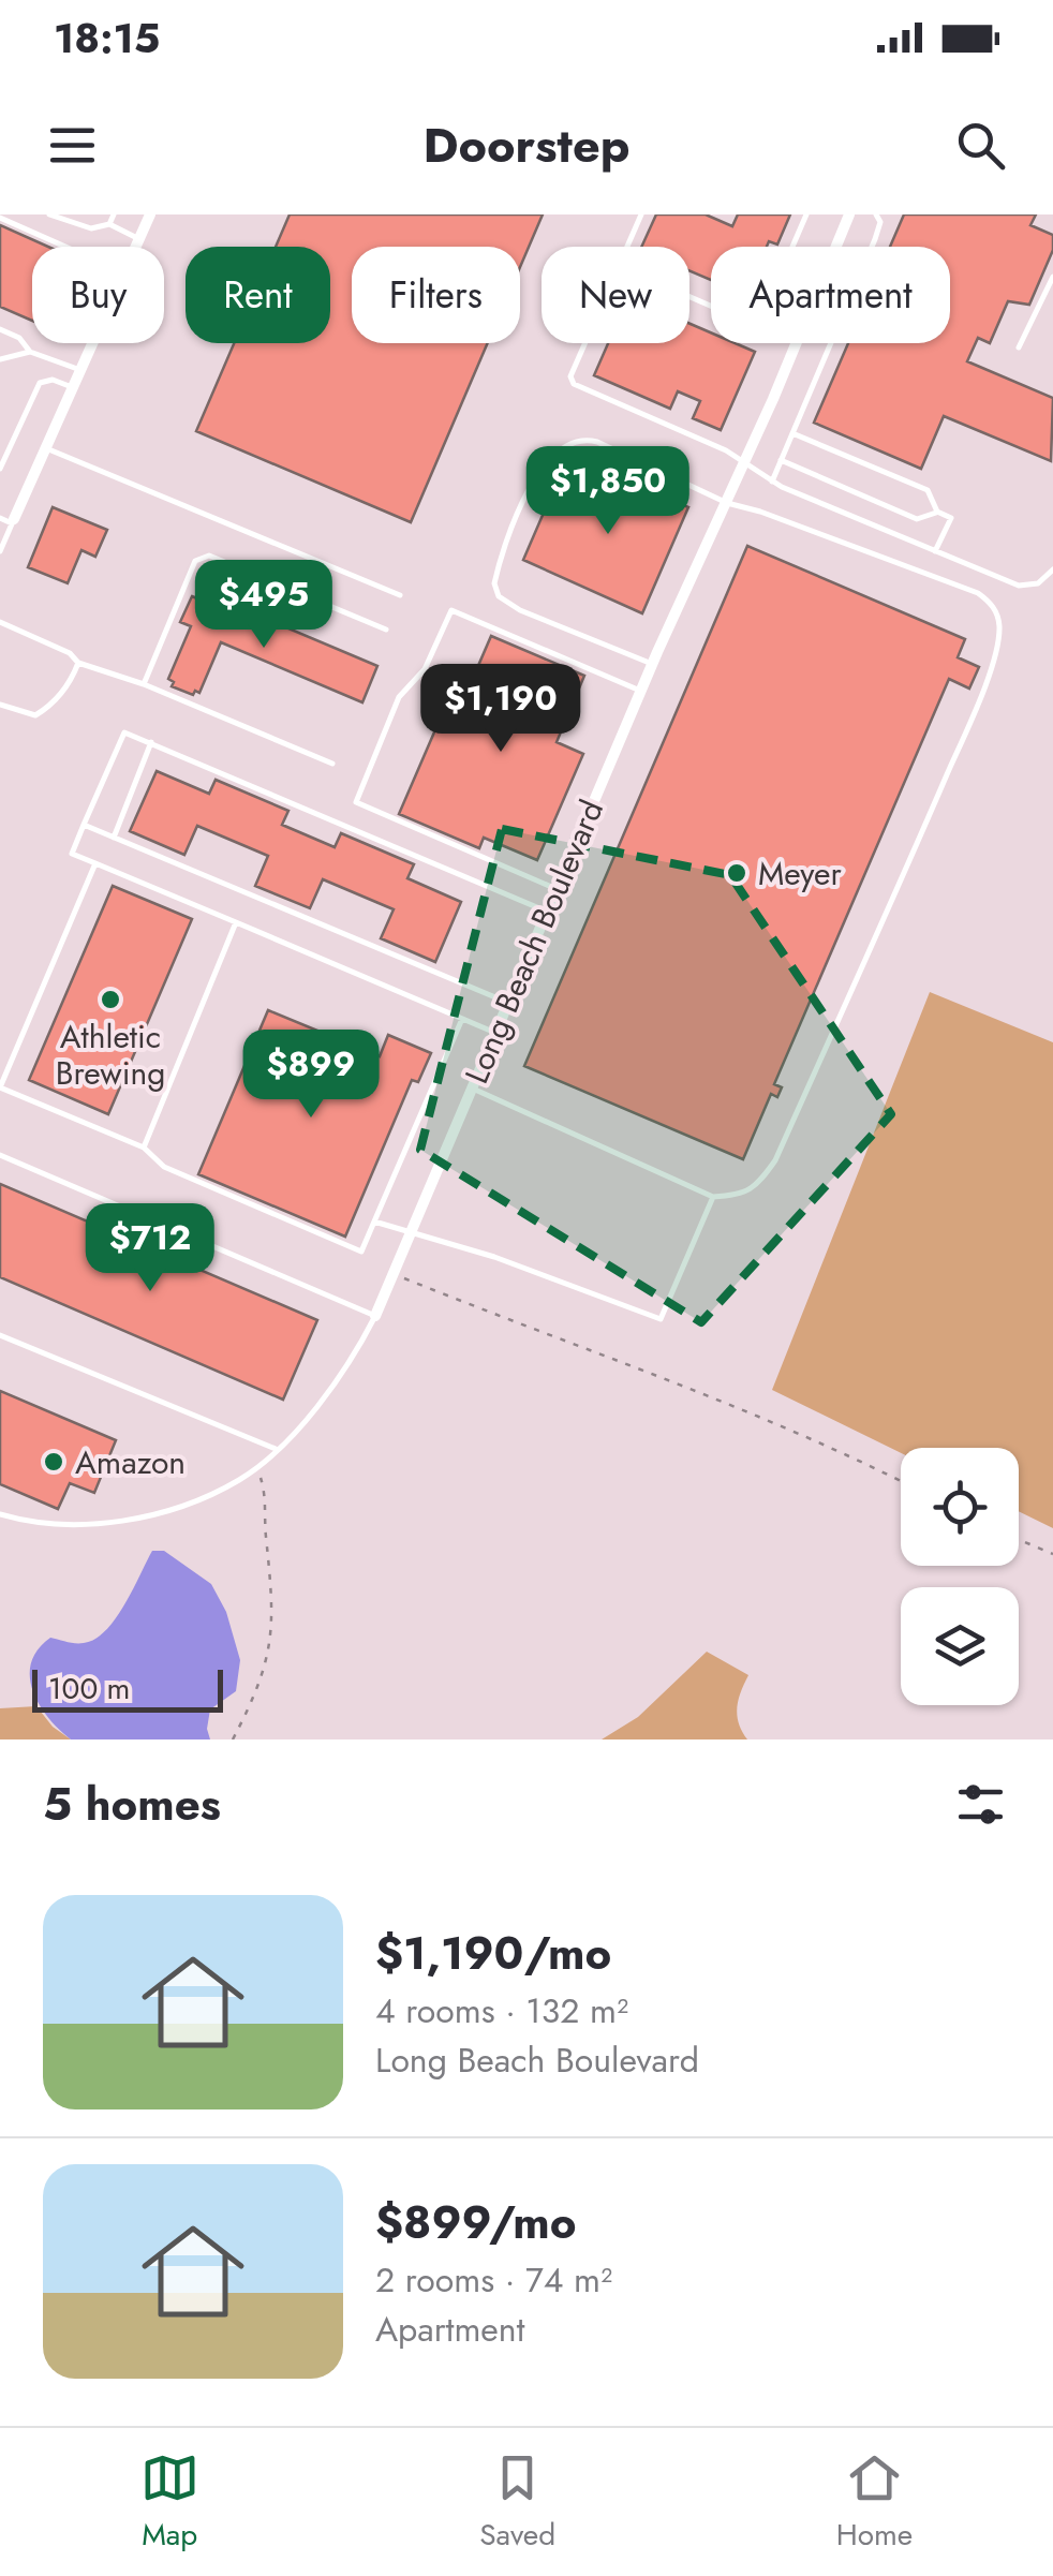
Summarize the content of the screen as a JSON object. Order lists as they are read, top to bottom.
{
  "streets": {
    "street": ["Long Beach Boulevard"]
  },
  "places": ["Meyer", "Athletic Brewing", "Amazon"],
  "scale_bar": "100 m",
  "page": {
    "status": "18:15",
    "header": "Doorstep",
    "chip": [
      "Buy",
      "Rent",
      "Filters",
      "New",
      "Apartment"
    ],
    "price": [
      "$1,850",
      "$495",
      "$1,190",
      "$899",
      "$712"
    ],
    "scale": "100 m",
    "heading": "5 homes",
    "list": [
      {
        "name": "$1,190/mo",
        "note": "4 rooms · 132 m² · Long Beach Boulevard"
      },
      {
        "name": "$899/mo",
        "note": "2 rooms · 74 m² · Apartment"
      }
    ],
    "tabs": ["Map", "Saved", "Home"]
  }
}
